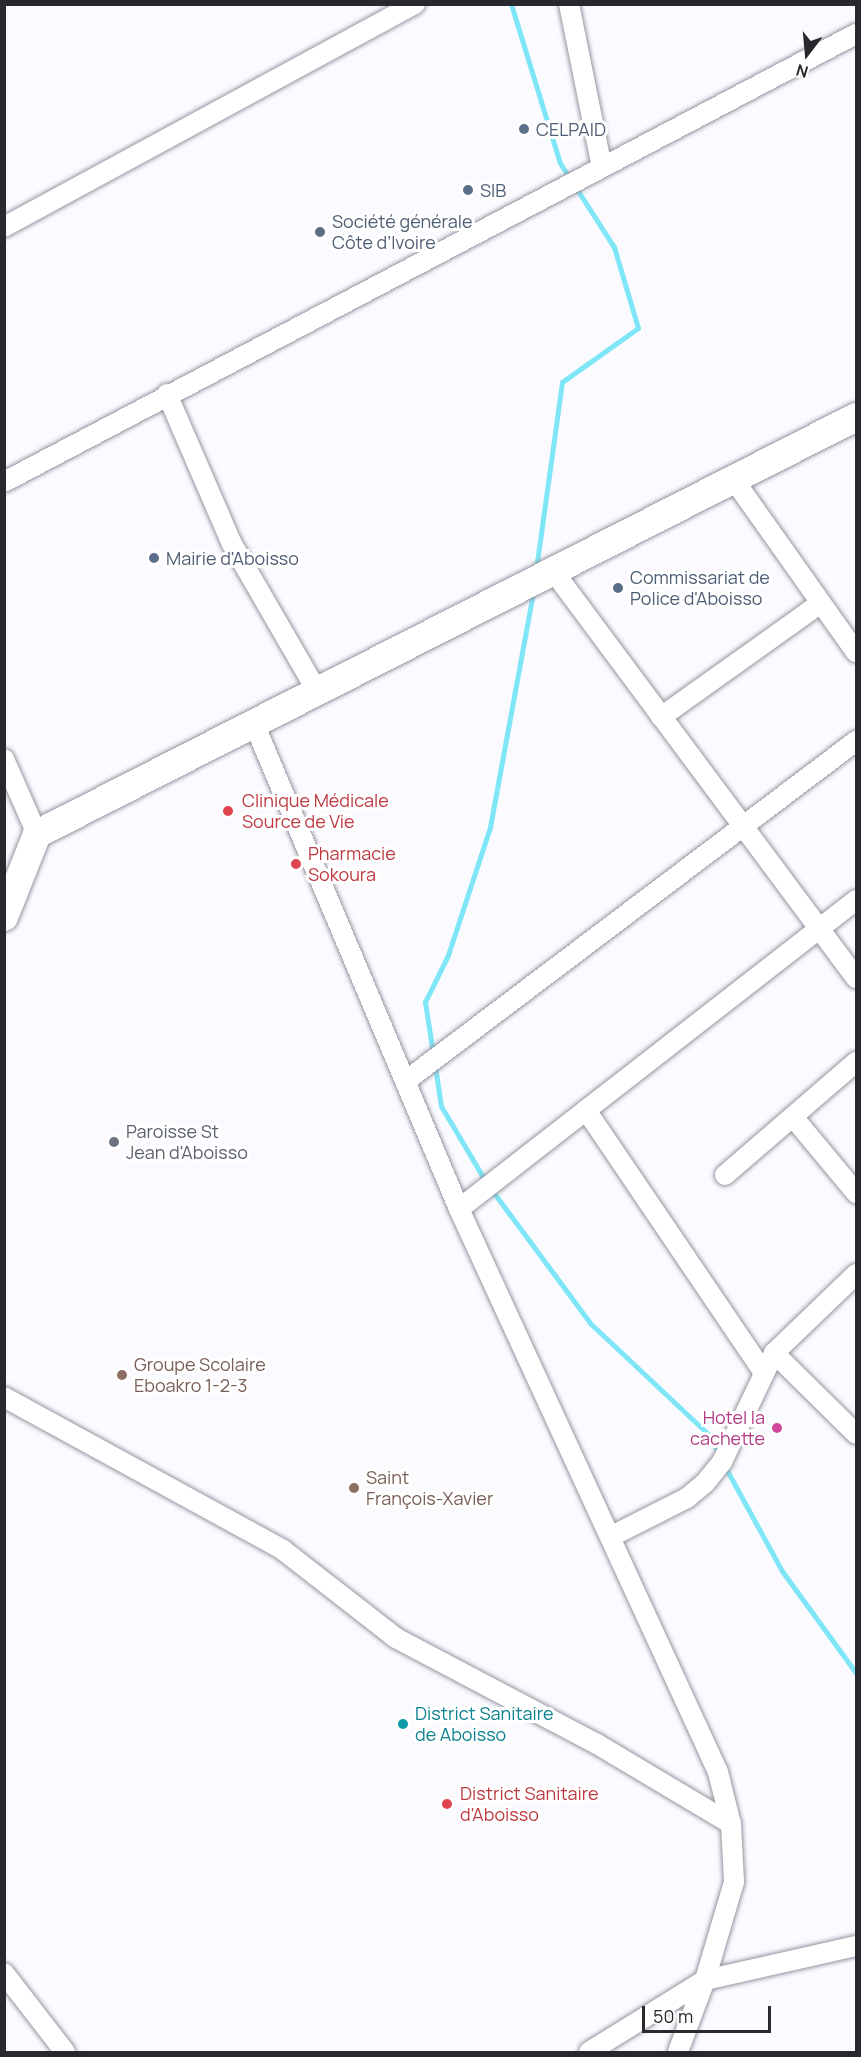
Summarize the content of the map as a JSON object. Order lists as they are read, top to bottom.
{
  "places": [
    "CELPAID",
    "SIB",
    "Société générale Côte d’Ivoire",
    "Mairie d'Aboisso",
    "Commissariat de Police d'Aboisso",
    "Clinique Médicale Source de Vie",
    "Pharmacie Sokoura",
    "Paroisse St Jean d'Aboisso",
    "Groupe Scolaire Eboakro 1-2-3",
    "Hotel la cachette",
    "Saint François-Xavier",
    "District Sanitaire de Aboisso",
    "District Sanitaire d'Aboisso"
  ],
  "scale_bar": "50 m",
  "north": "bottom"
}
